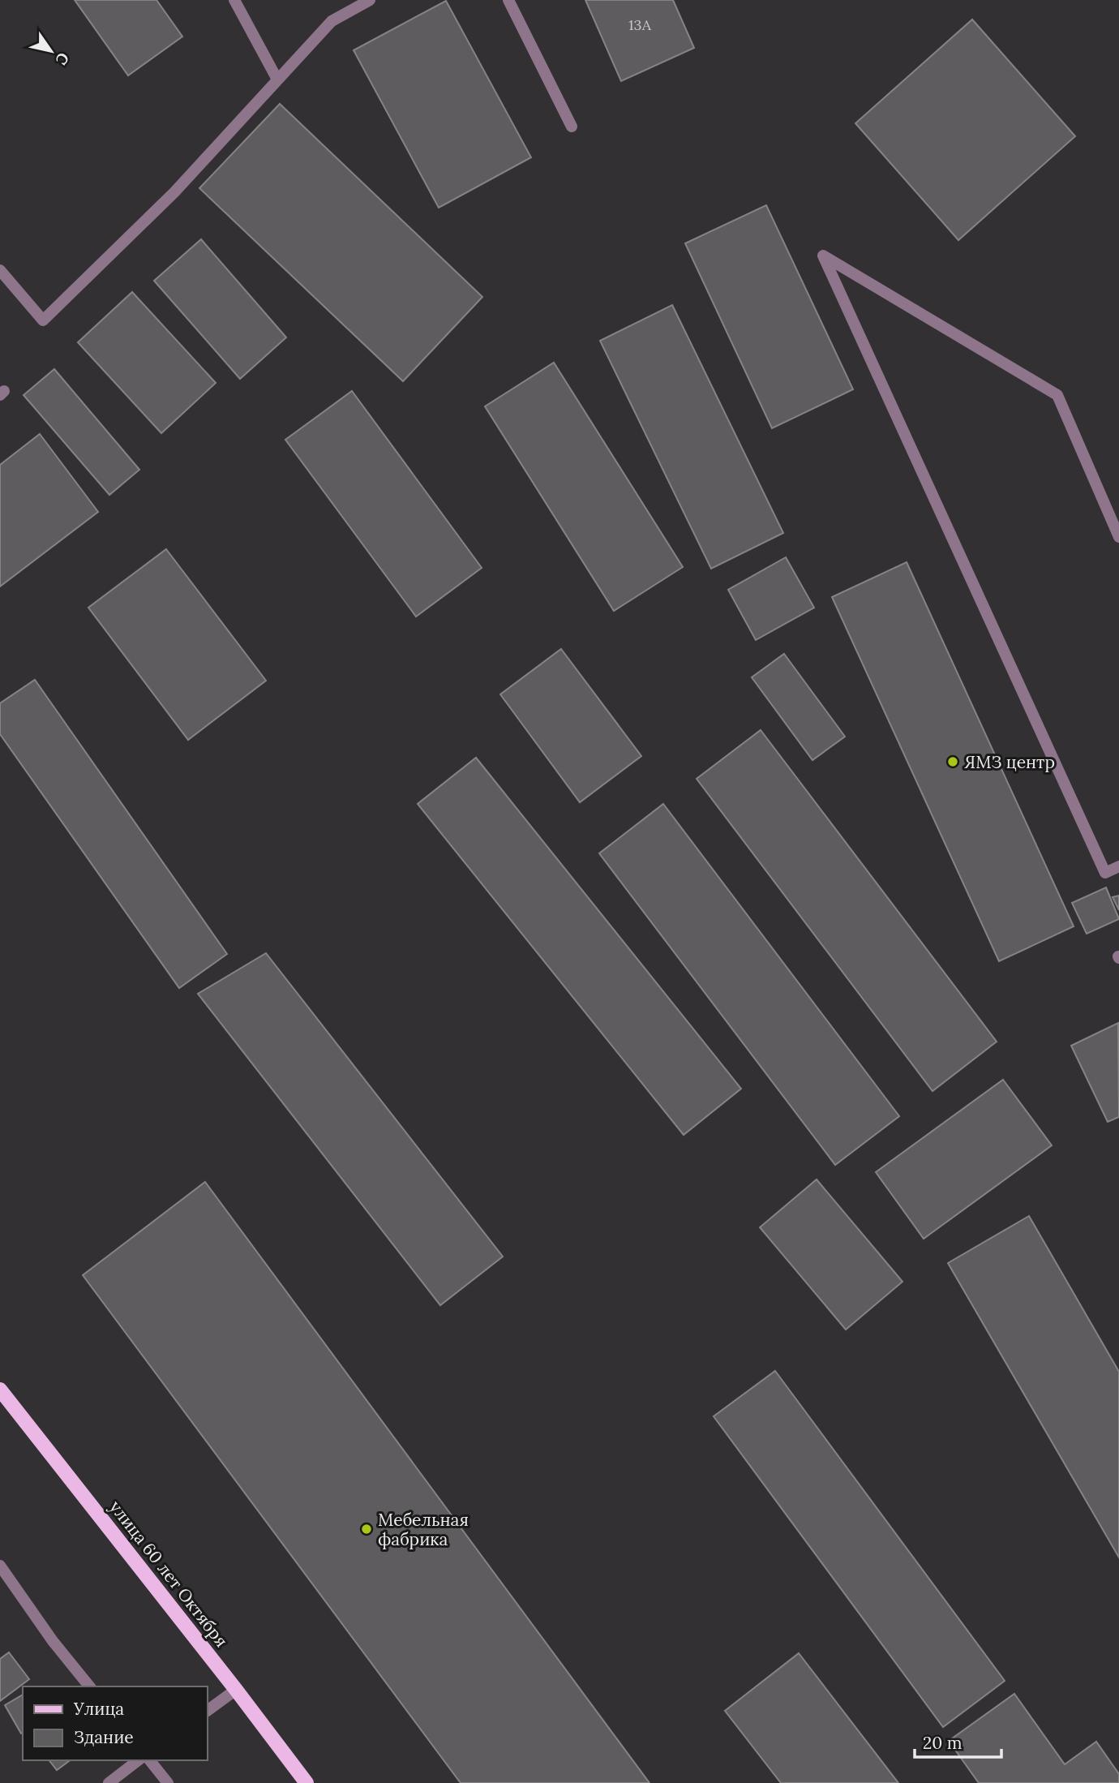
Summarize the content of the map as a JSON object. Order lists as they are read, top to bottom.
{
  "streets": {
    "main road": ["улица 60 лет Октября"]
  },
  "places": ["ЯМЗ центр", "Мебельная фабрика"],
  "house_numbers": ["13А"],
  "legend": ["Улица", "Здание"],
  "scale_bar": "20 m",
  "north": "bottom right"
}
